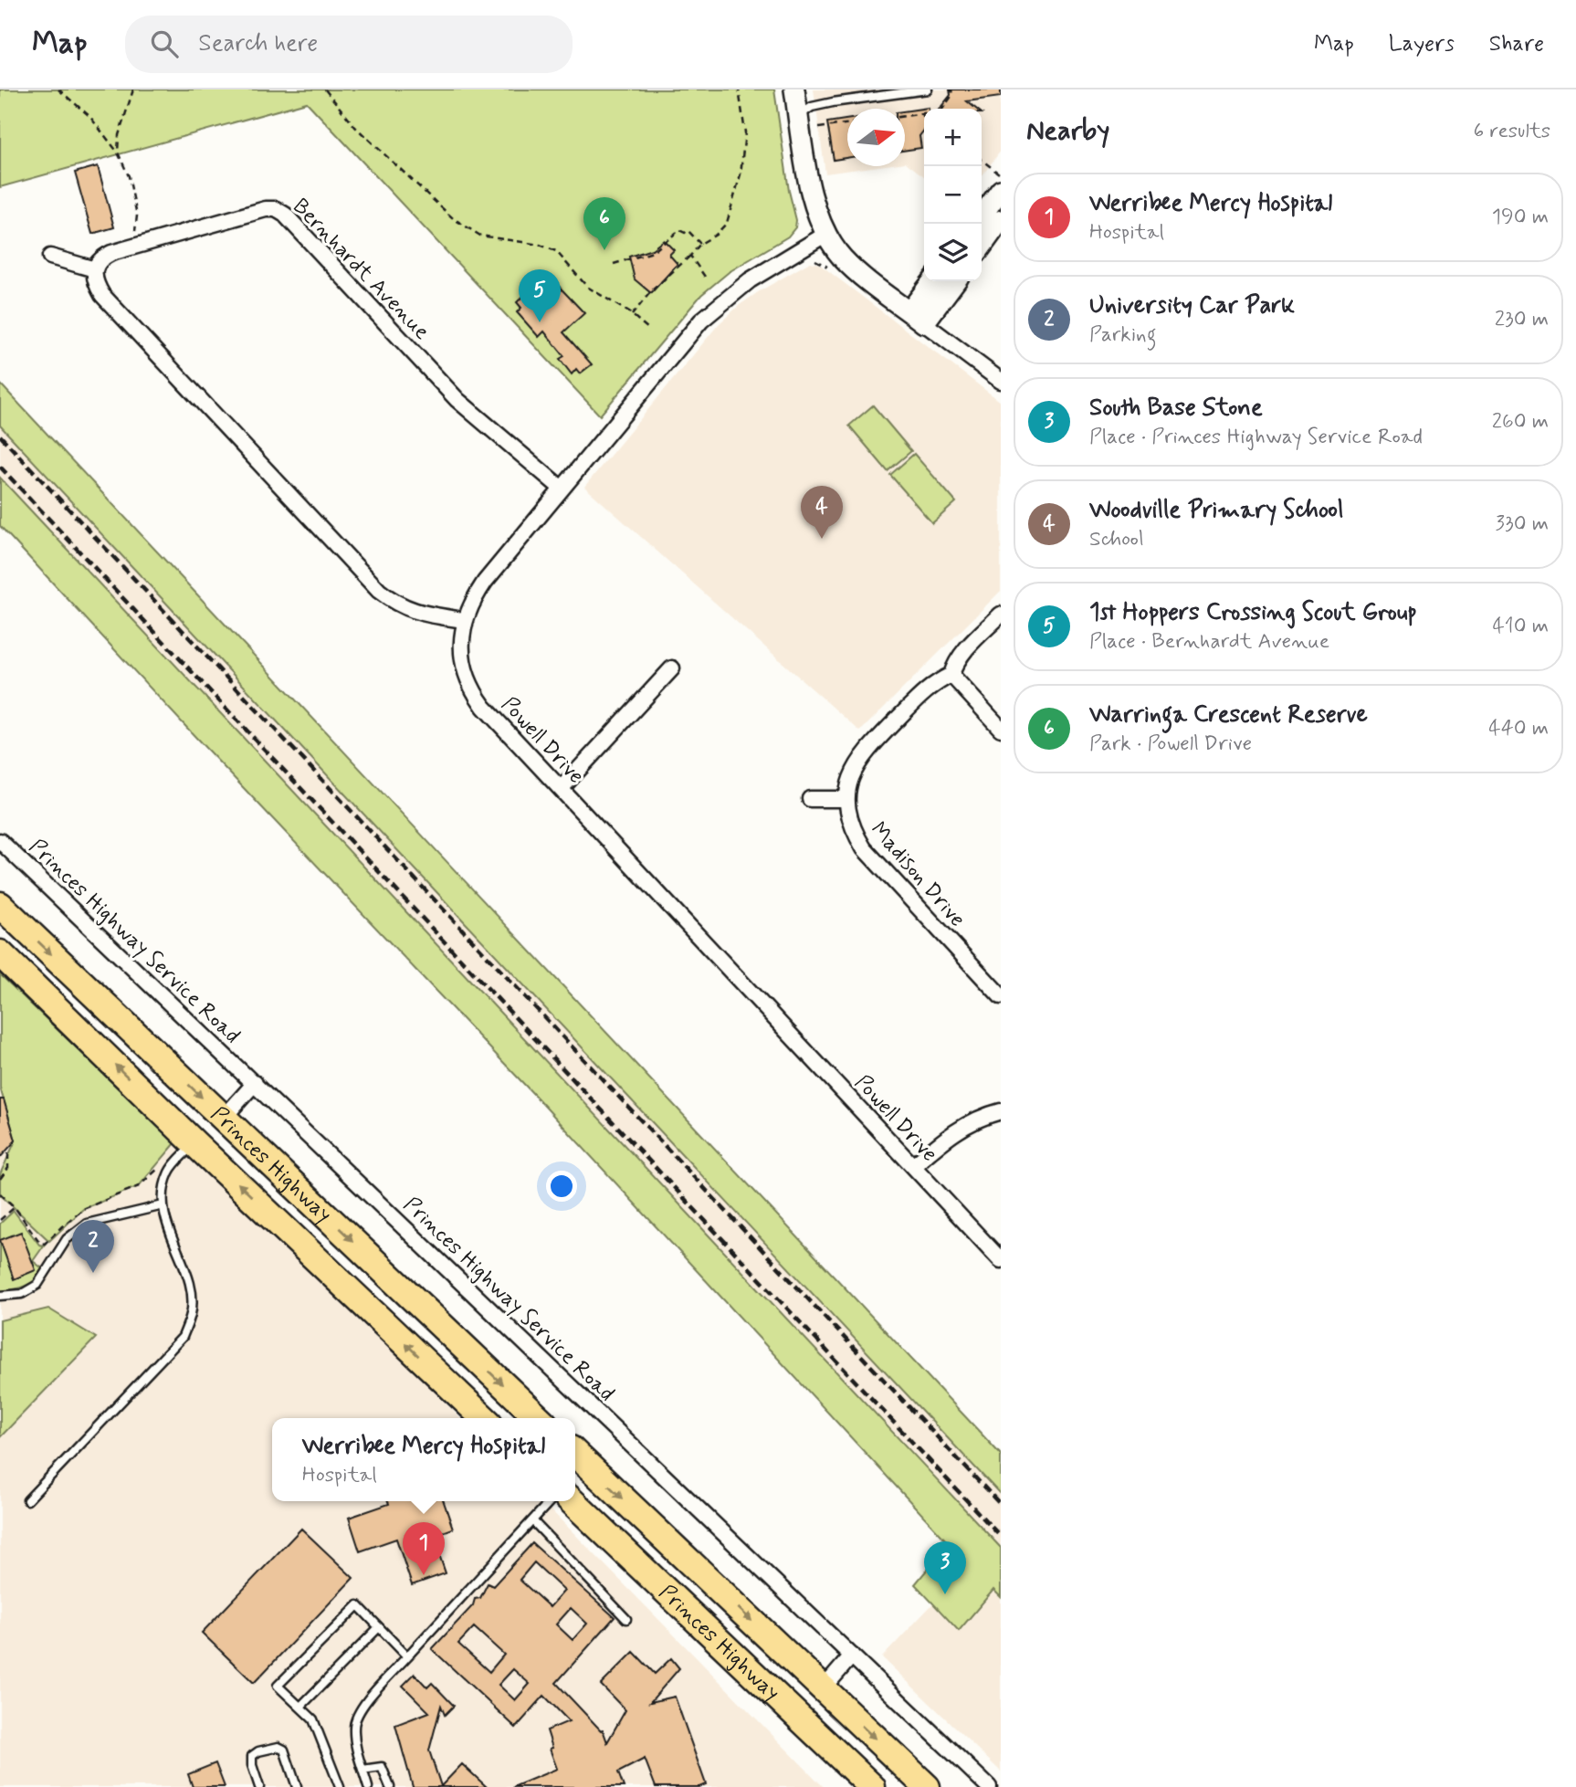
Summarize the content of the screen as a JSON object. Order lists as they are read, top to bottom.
{
  "streets": {
    "highway": ["Princes Highway"],
    "street": [
      "Bernhardt Avenue",
      "Powell Drive",
      "Madison Drive",
      "Princes Highway Service Road"
    ]
  },
  "crossings": [
    ["Bernhardt Avenue", "Powell Drive"]
  ],
  "north": "right",
  "page": {
    "header": "Map",
    "search": "Search here",
    "nav": ["Map", "Layers", "Share"],
    "heading": ["Nearby", "6 results"],
    "map_buttons": ["+", "−"],
    "list": [
      {
        "mark": "1",
        "name": "Werribee Mercy Hospital",
        "note": "Hospital",
        "value": "190 m"
      },
      {
        "mark": "2",
        "name": "University Car Park",
        "note": "Parking",
        "value": "230 m"
      },
      {
        "mark": "3",
        "name": "South Base Stone",
        "note": "Place · Princes Highway Service Road",
        "value": "260 m"
      },
      {
        "mark": "4",
        "name": "Woodville Primary School",
        "note": "School",
        "value": "330 m"
      },
      {
        "mark": "5",
        "name": "1st Hoppers Crossing Scout Group",
        "note": "Place · Bernhardt Avenue",
        "value": "410 m"
      },
      {
        "mark": "6",
        "name": "Warringa Crescent Reserve",
        "note": "Park · Powell Drive",
        "value": "440 m"
      }
    ],
    "pins": [
      "6",
      "5",
      "4",
      "2",
      "1",
      "3"
    ],
    "popup": ["Werribee Mercy Hospital", "Hospital"]
  }
}
